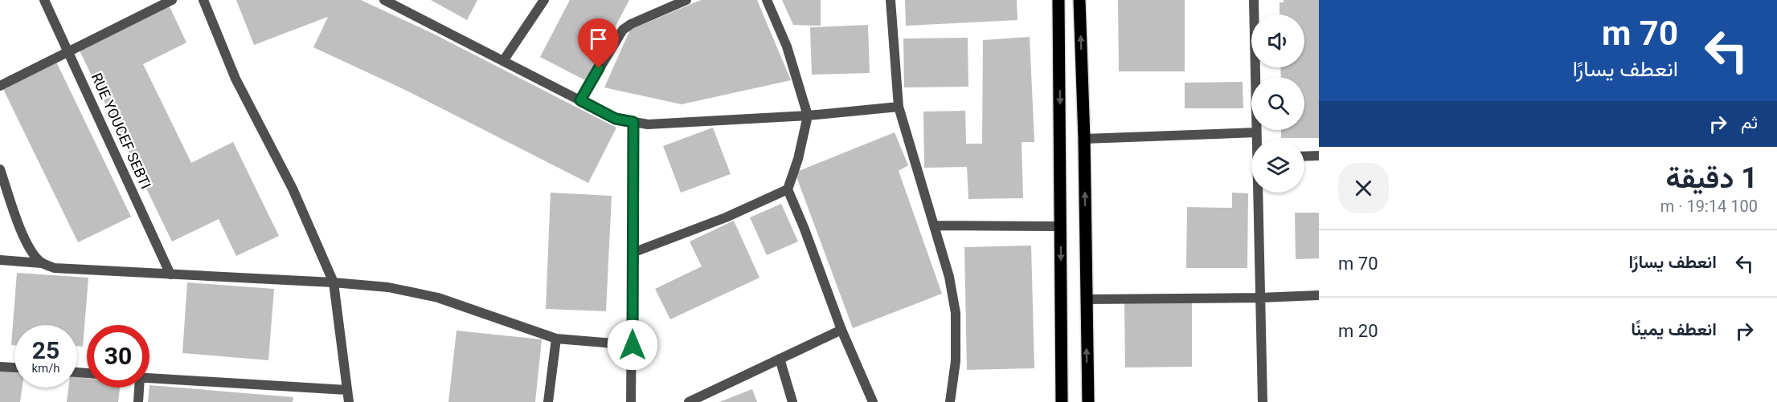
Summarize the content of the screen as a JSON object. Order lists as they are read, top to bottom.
{
  "streets": {
    "street": ["RUE YOUCEF SEBTI"]
  },
  "page": {
    "turn": ["70 m", "انعطف يسارًا"],
    "then": "ثم",
    "heading": ["1 دقيقة", "100 m · 19:14"],
    "list": [
      {
        "name": "انعطف يسارًا",
        "value": "70 m"
      },
      {
        "name": "انعطف يمينًا",
        "value": "20 m"
      }
    ],
    "speed": "25 km/h",
    "limit": "30"
  }
}
